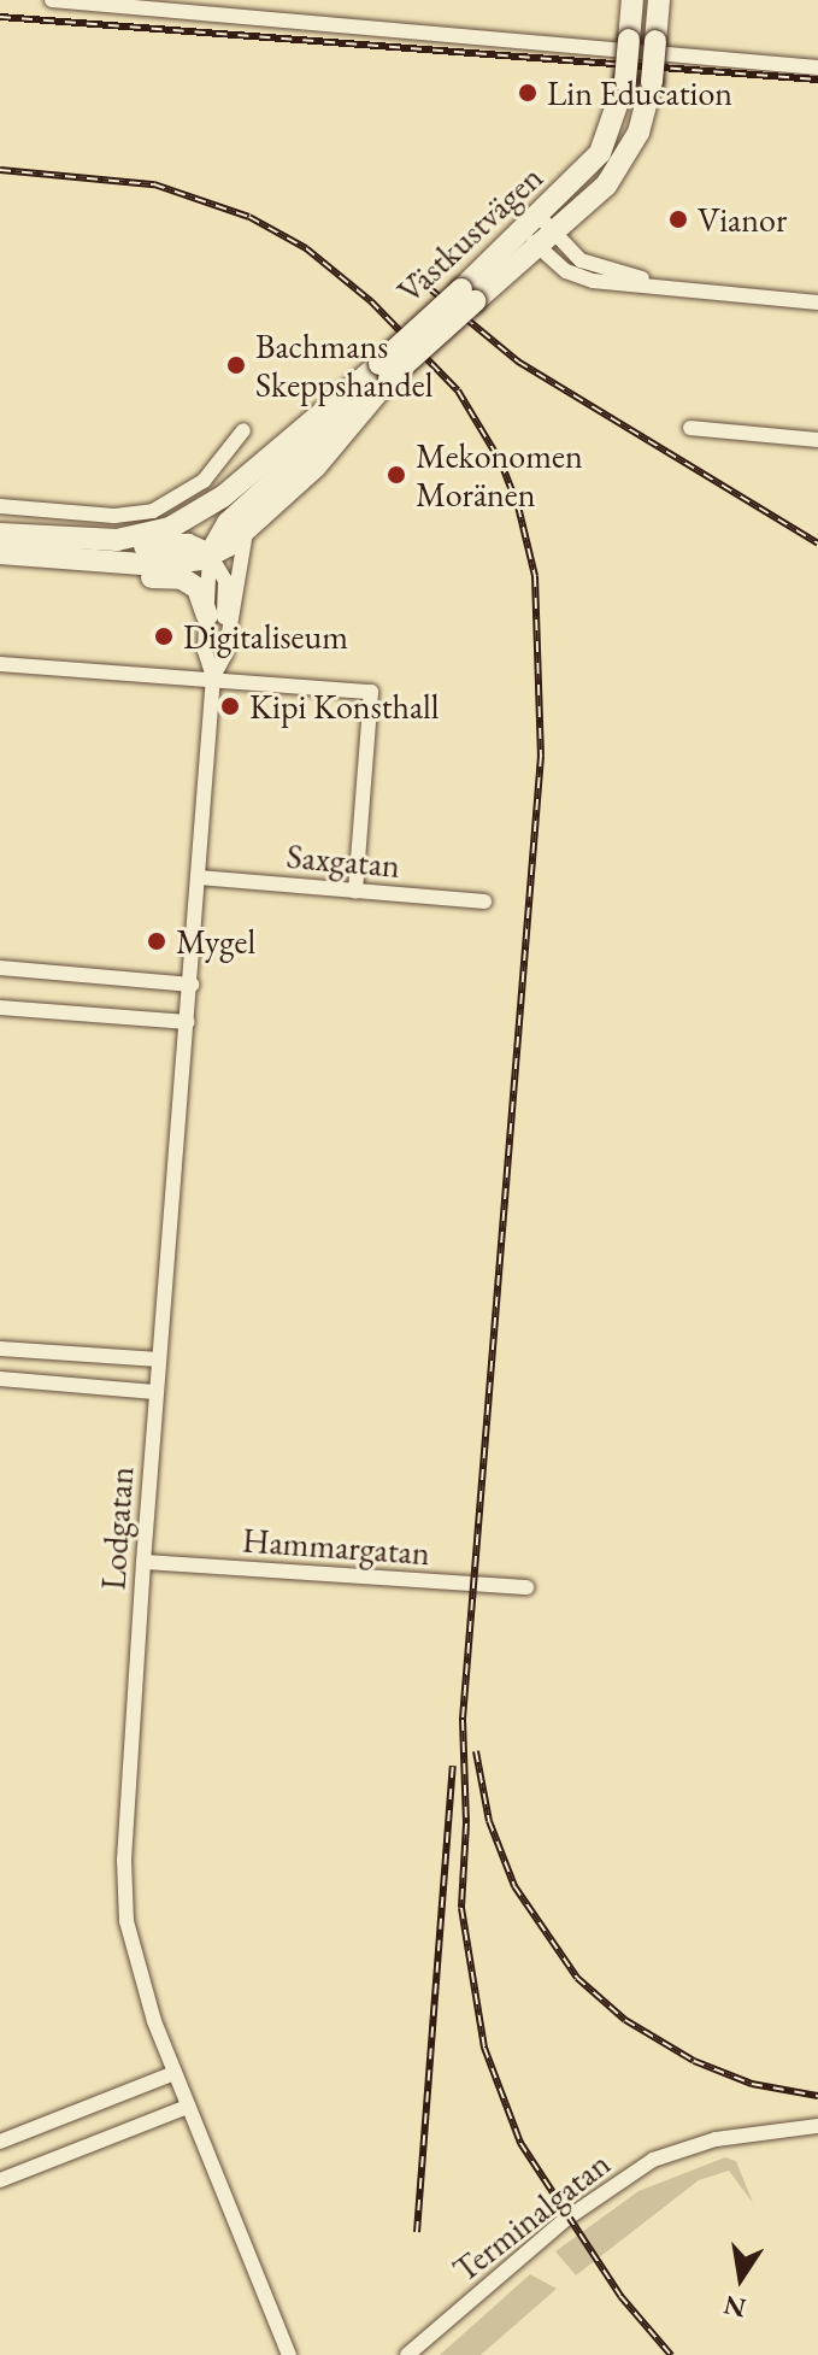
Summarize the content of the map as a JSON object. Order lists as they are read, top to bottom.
{
  "streets": {
    "main road": ["Västkustvägen"],
    "street": [
      "Saxgatan",
      "Lodgatan",
      "Hammargatan",
      "Terminalgatan"
    ]
  },
  "crossings": [
    ["Västkustvägen", "Lodgatan"],
    ["Saxgatan", "Lodgatan"],
    ["Lodgatan", "Hammargatan"]
  ],
  "places": [
    "Lin Education",
    "Vianor",
    "Bachmans Skeppshandel",
    "Mekonomen Moränen",
    "Digitaliseum",
    "Kipi Konsthall",
    "Mygel"
  ],
  "north": "bottom"
}
